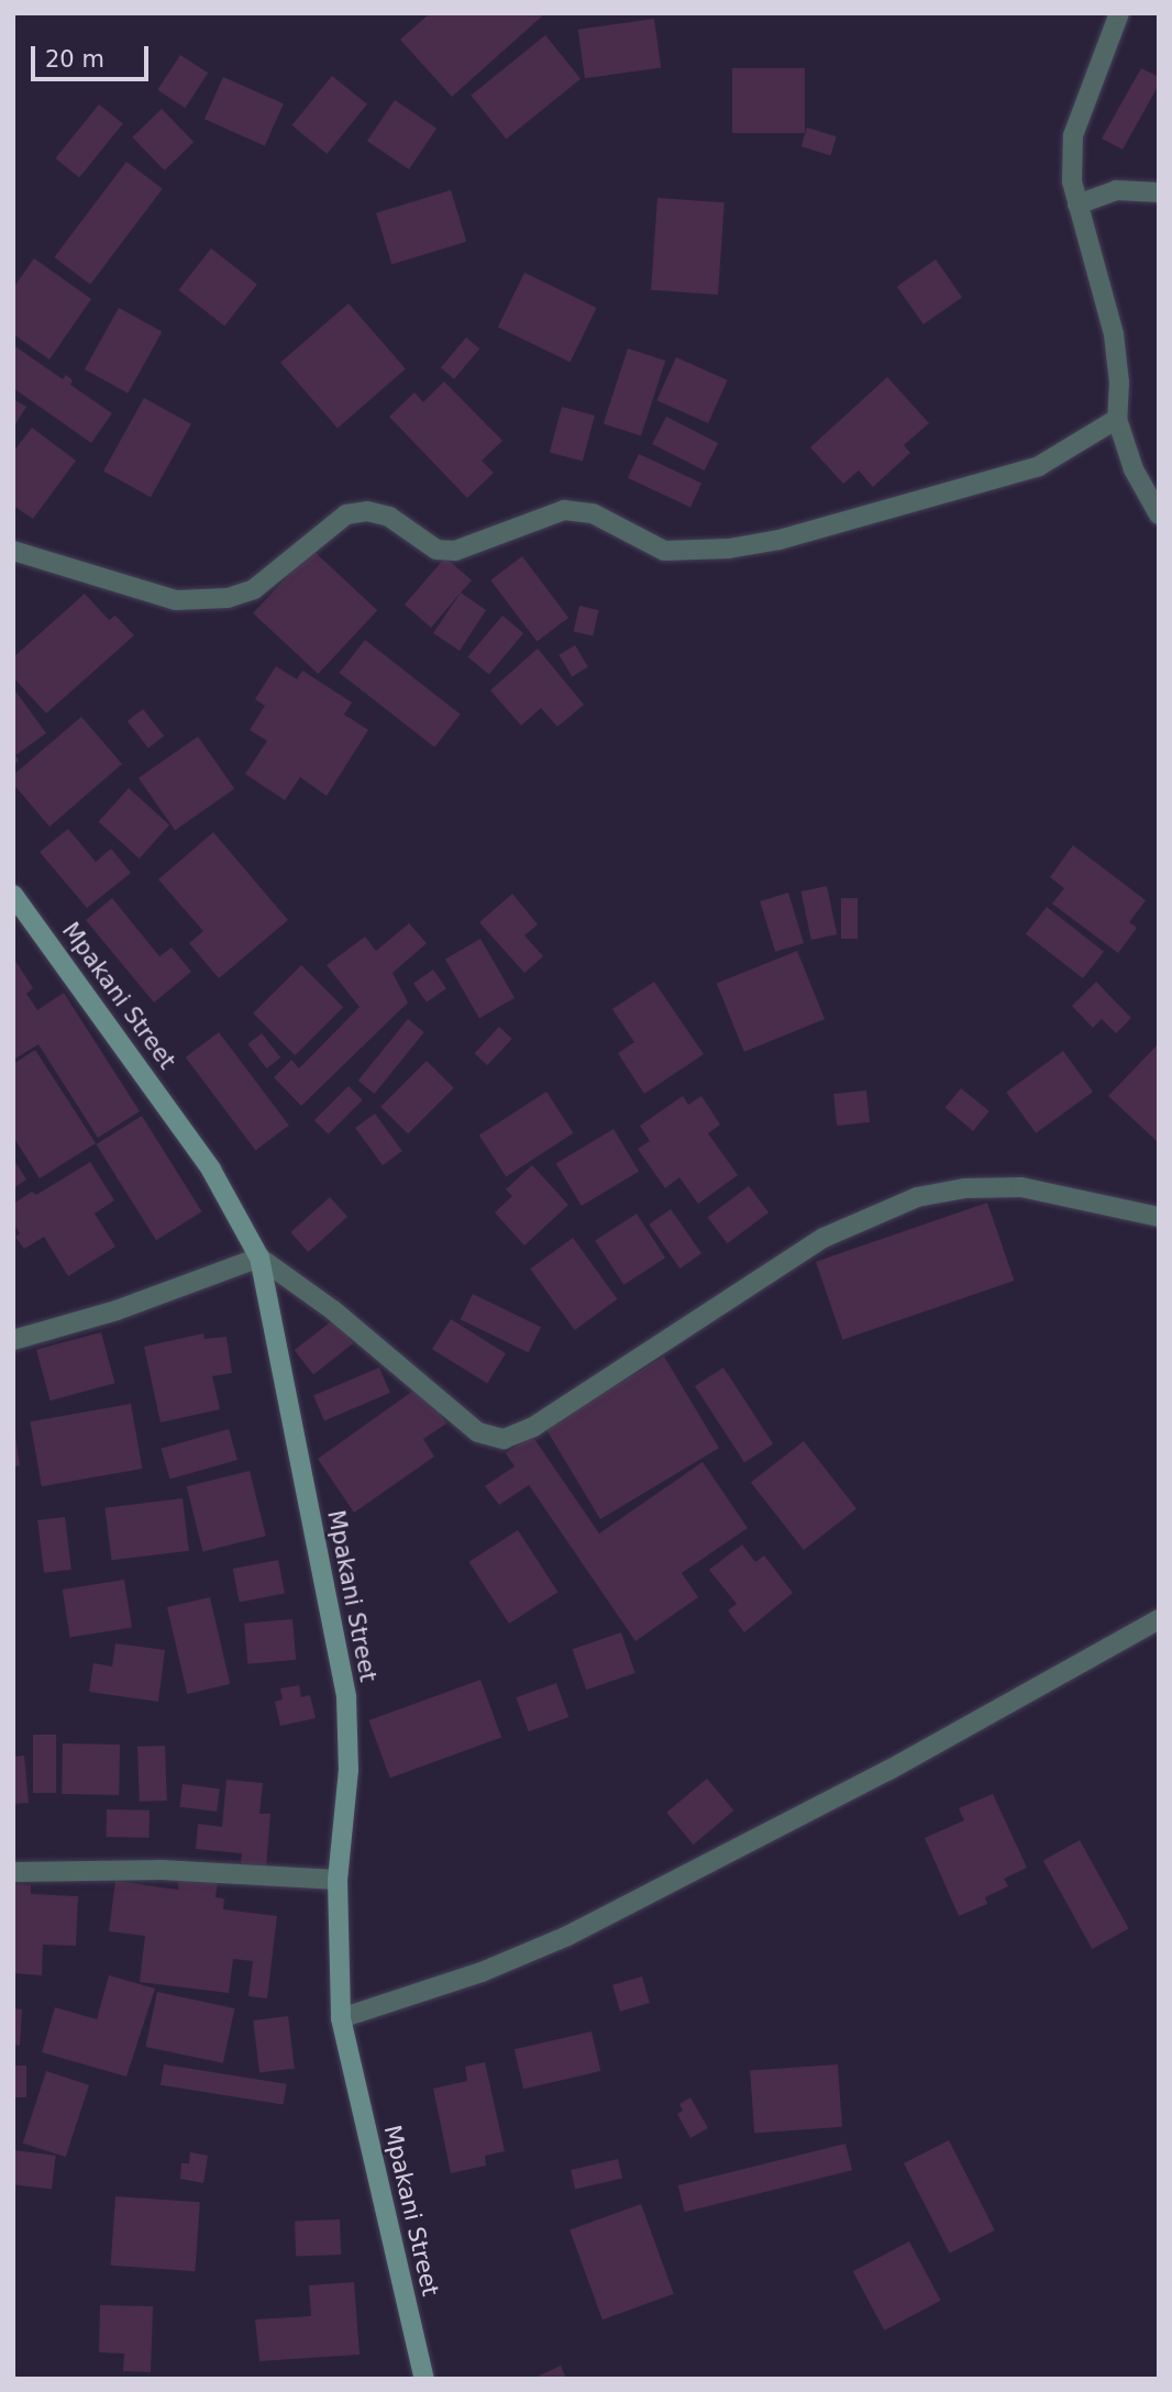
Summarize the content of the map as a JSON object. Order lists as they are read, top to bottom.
{
  "streets": {
    "street": ["Mpakani Street"]
  },
  "scale_bar": "20 m"
}
